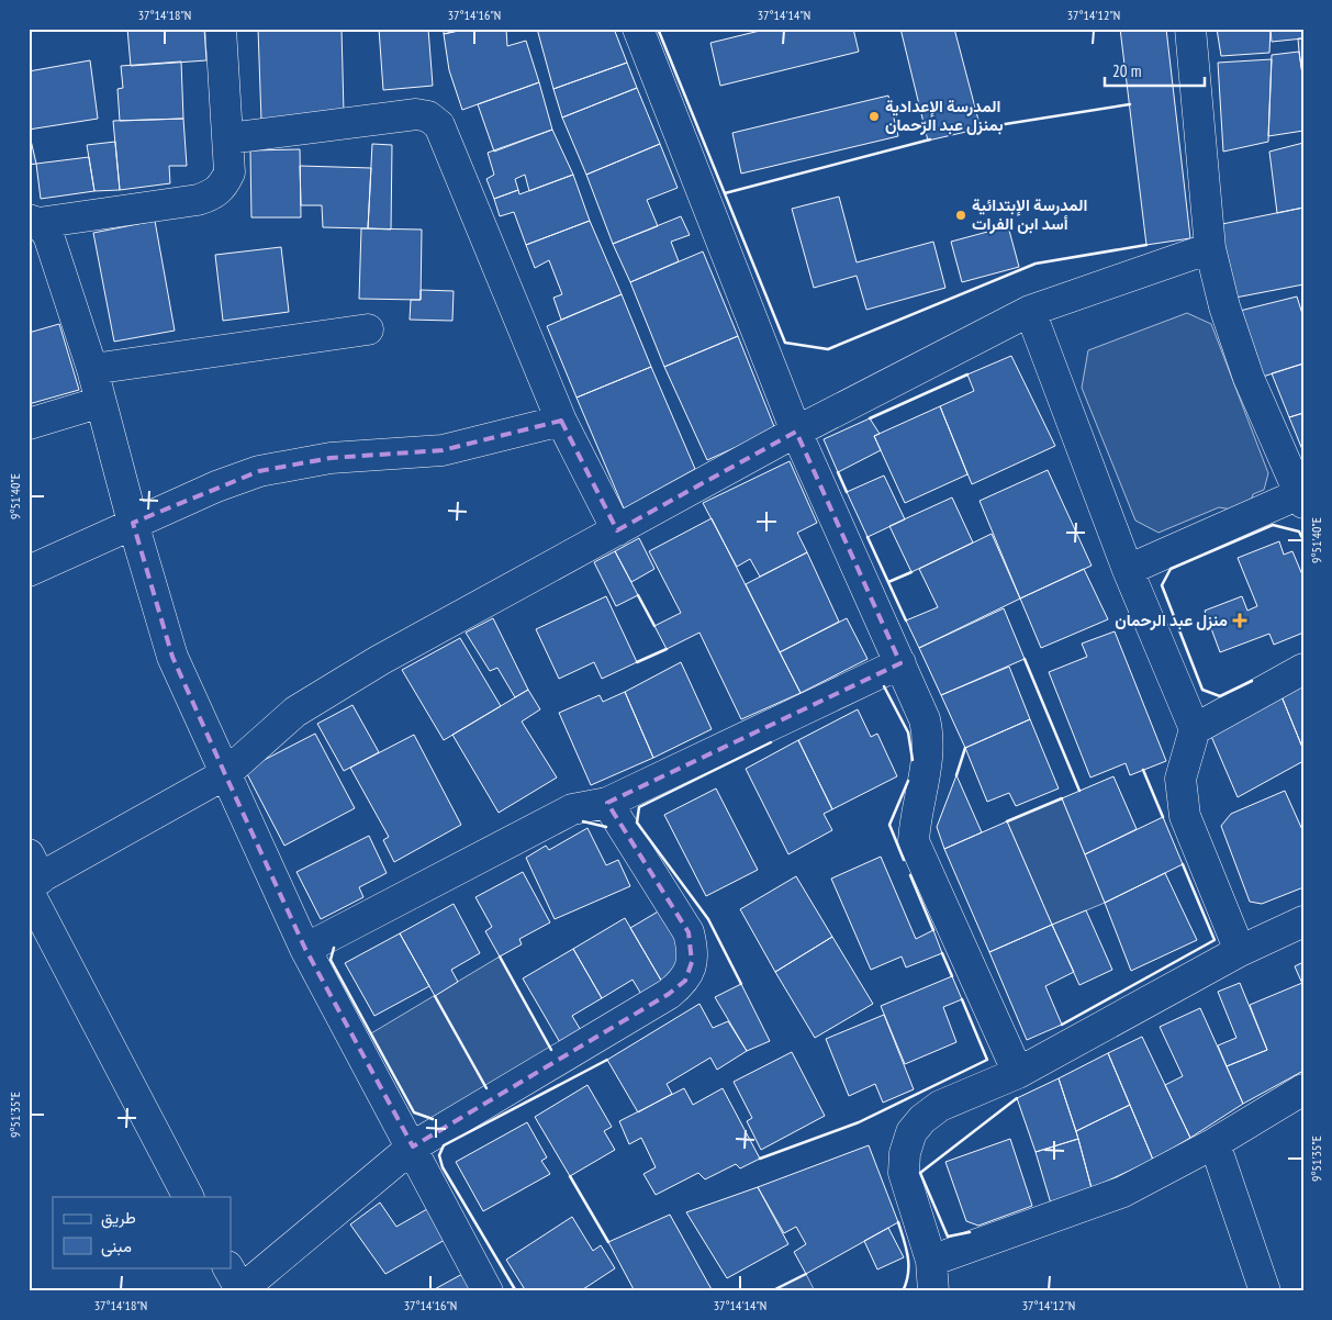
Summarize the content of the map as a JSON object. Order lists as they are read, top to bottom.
{
  "places": {
    "other": ["المدرسة الإعدادية بمنزل عبد الرّحمان", "المدرسة الإبتدائية أسد ابن الفرات"],
    "health": ["منزل عبد الرحمان"]
  },
  "legend": ["طريق", "مبنى"],
  "scale_bar": "20 m",
  "coordinates": [
    "37°14'18\"N",
    "37°14'16\"N",
    "37°14'14\"N",
    "37°14'12\"N",
    "9°51'40\"E",
    "9°51'35\"E"
  ]
}
